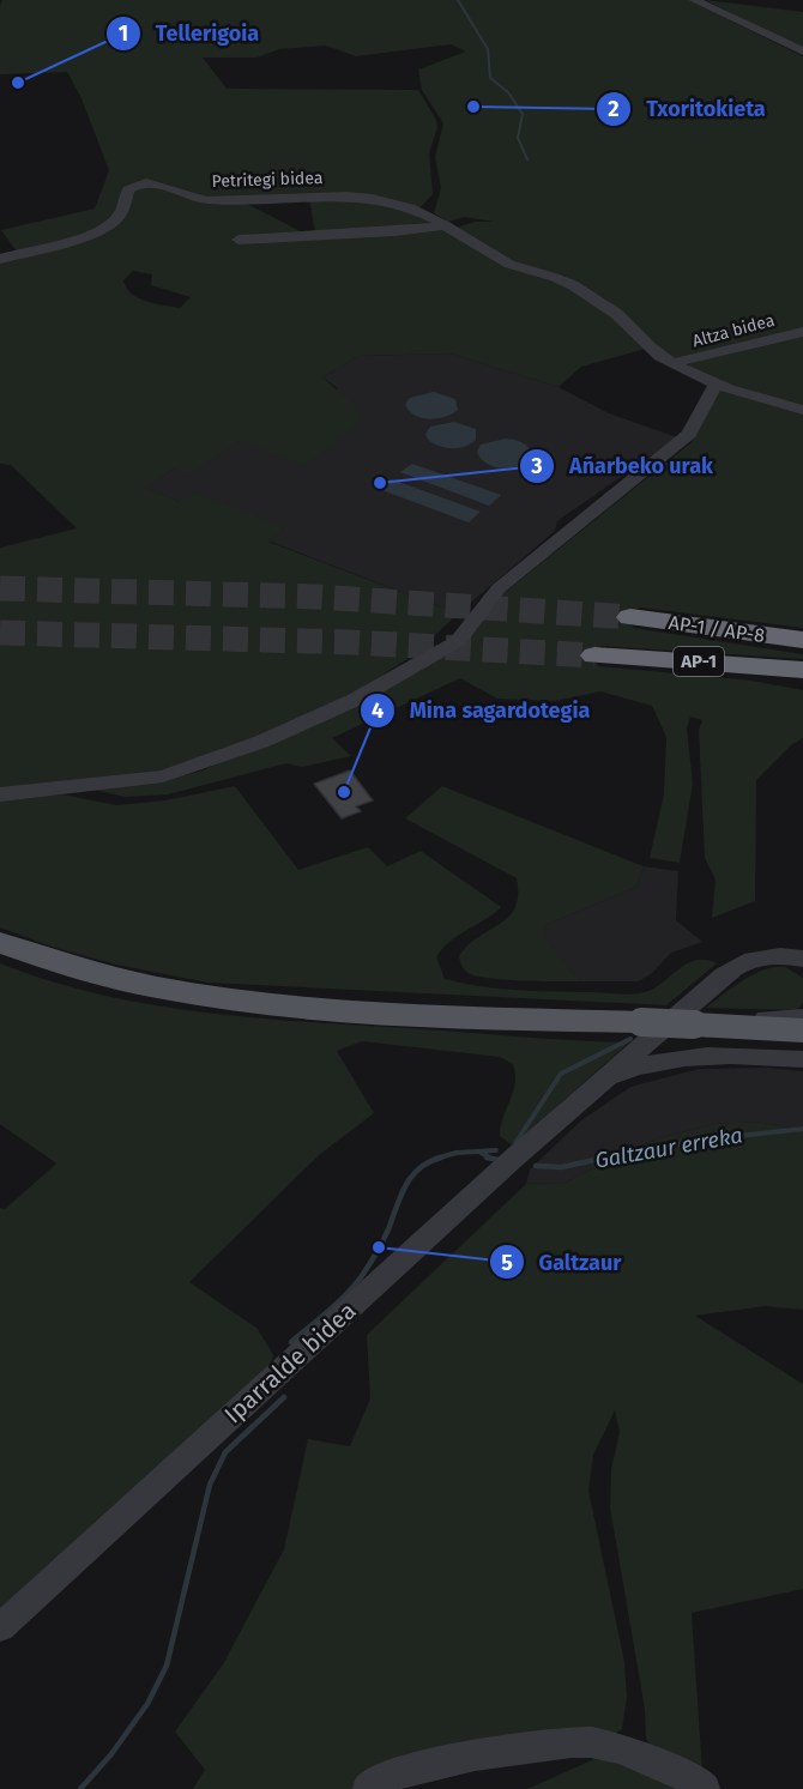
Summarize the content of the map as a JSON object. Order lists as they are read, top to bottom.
{
  "streets": {
    "highway": ["AP-1 / AP-8", "AP-1"],
    "street": ["Petritegi bidea", "Altza bidea", "Iparralde bidea"]
  },
  "water": ["Galtzaur erreka"],
  "places": [
    "Tellerigoia",
    "Txoritokieta",
    "Añarbeko urak",
    "Mina sagardotegia",
    "Galtzaur"
  ]
}
